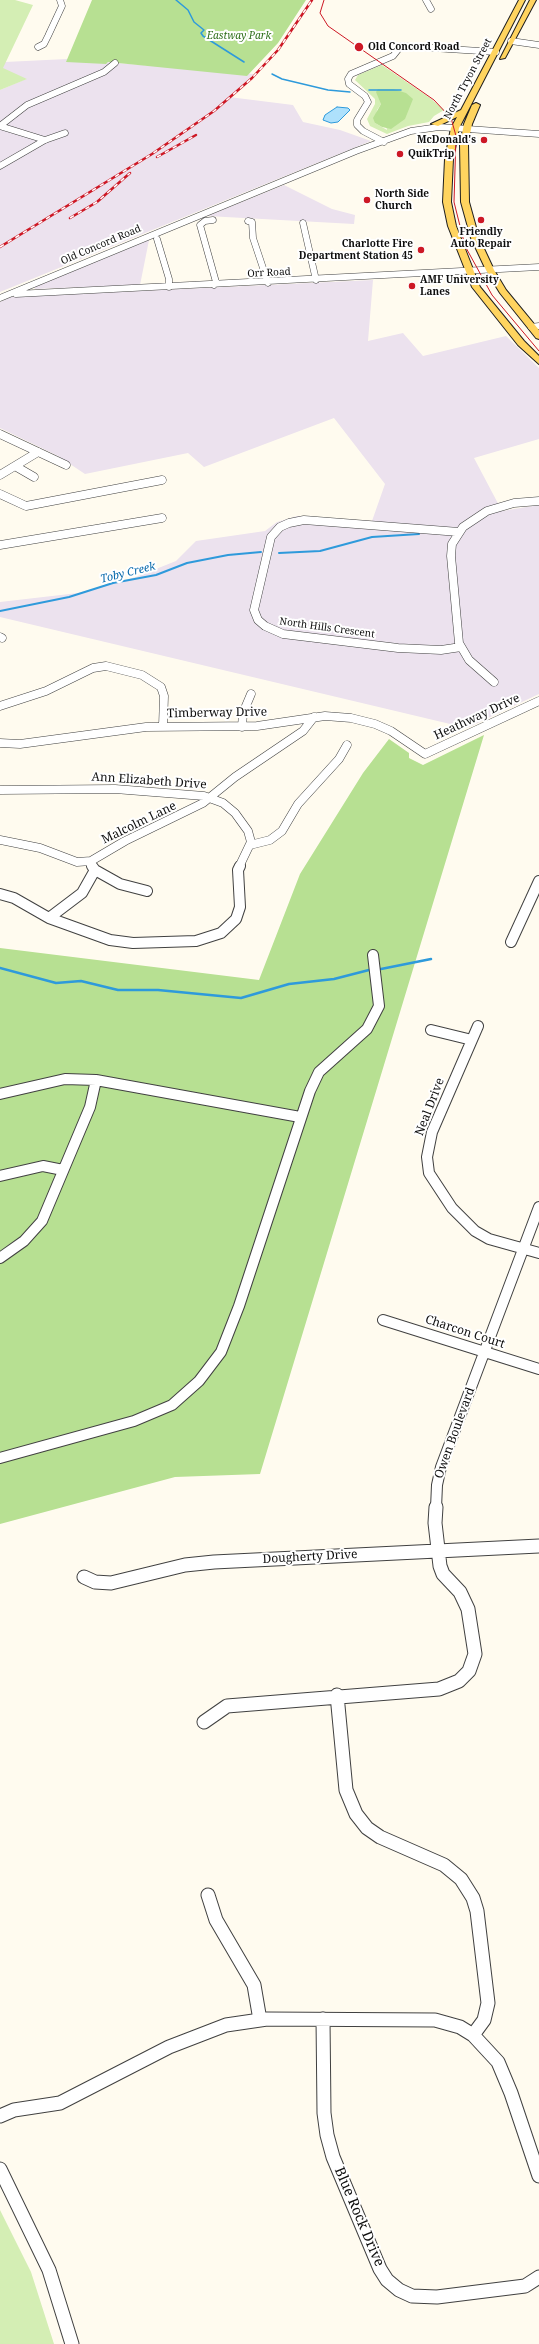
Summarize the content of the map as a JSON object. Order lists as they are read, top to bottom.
{
  "streets": {
    "main road": ["North Tryon Street"],
    "street": [
      "Old Concord Road",
      "Orr Road",
      "North Hills Crescent",
      "Timberway Drive",
      "Heathway Drive",
      "Ann Elizabeth Drive",
      "Malcolm Lane",
      "Neal Drive",
      "Charcon Court",
      "Owen Boulevard",
      "Dougherty Drive",
      "Blue Rock Drive"
    ]
  },
  "crossings": [
    ["North Tryon Street", "Old Concord Road"],
    ["North Tryon Street", "Orr Road"],
    ["Old Concord Road", "Orr Road"],
    ["Timberway Drive", "Heathway Drive"],
    ["Timberway Drive", "Malcolm Lane"],
    ["Ann Elizabeth Drive", "Malcolm Lane"],
    ["Neal Drive", "Owen Boulevard"],
    ["Charcon Court", "Owen Boulevard"],
    ["Owen Boulevard", "Dougherty Drive"]
  ],
  "water": ["Toby Creek"],
  "parks": ["Eastway Park"],
  "places": [
    "Old Concord Road",
    "McDonald's",
    "QuikTrip",
    "North Side Church",
    "Friendly Auto Repair",
    "Charlotte Fire Department Station 45",
    "AMF University Lanes"
  ]
}
